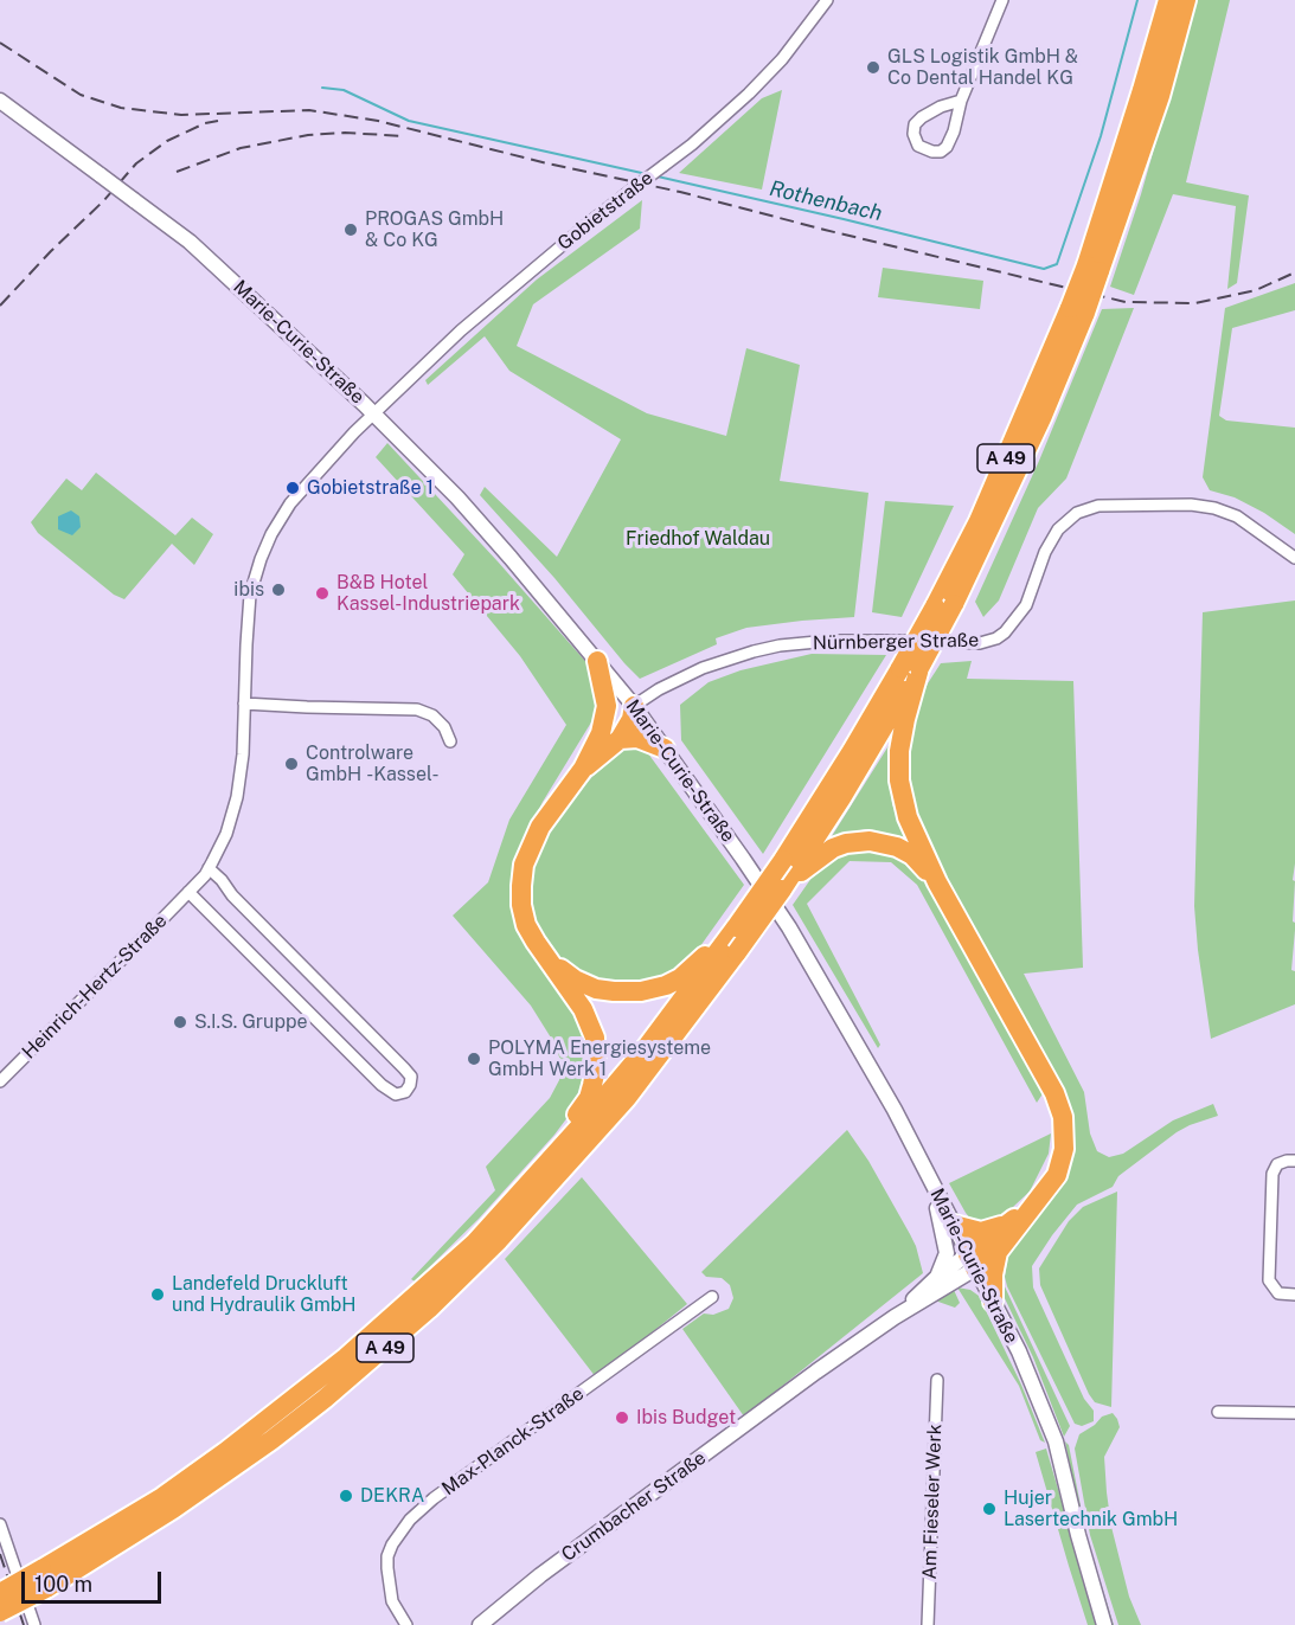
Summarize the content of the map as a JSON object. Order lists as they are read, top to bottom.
{
  "streets": {
    "highway": ["A 49"],
    "main road": ["Marie-Curie-Straße", "Crumbacher Straße"],
    "street": [
      "Gobietstraße",
      "Nürnberger Straße",
      "Heinrich-Hertz-Straße",
      "Max-Planck-Straße",
      "Am Fieseler Werk"
    ]
  },
  "crossings": [
    ["Gobietstraße", "Marie-Curie-Straße"],
    ["Gobietstraße", "Heinrich-Hertz-Straße"],
    ["Marie-Curie-Straße", "Nürnberger Straße"],
    ["Marie-Curie-Straße", "Heinrich-Hertz-Straße"],
    ["Marie-Curie-Straße", "Crumbacher Straße"]
  ],
  "water": ["Rothenbach"],
  "parks": ["Friedhof Waldau"],
  "places": [
    "GLS Logistik GmbH & Co Dental Handel KG",
    "PROGAS GmbH & Co KG",
    "Gobietstraße 1",
    "ibis",
    "B&B Hotel Kassel-Industriepark",
    "Controlware GmbH -Kassel-",
    "S.I.S. Gruppe",
    "POLYMA Energiesysteme GmbH Werk 1",
    "Landefeld Druckluft und Hydraulik GmbH",
    "Ibis Budget",
    "DEKRA",
    "Hujer Lasertechnik GmbH"
  ],
  "scale_bar": "100 m"
}
